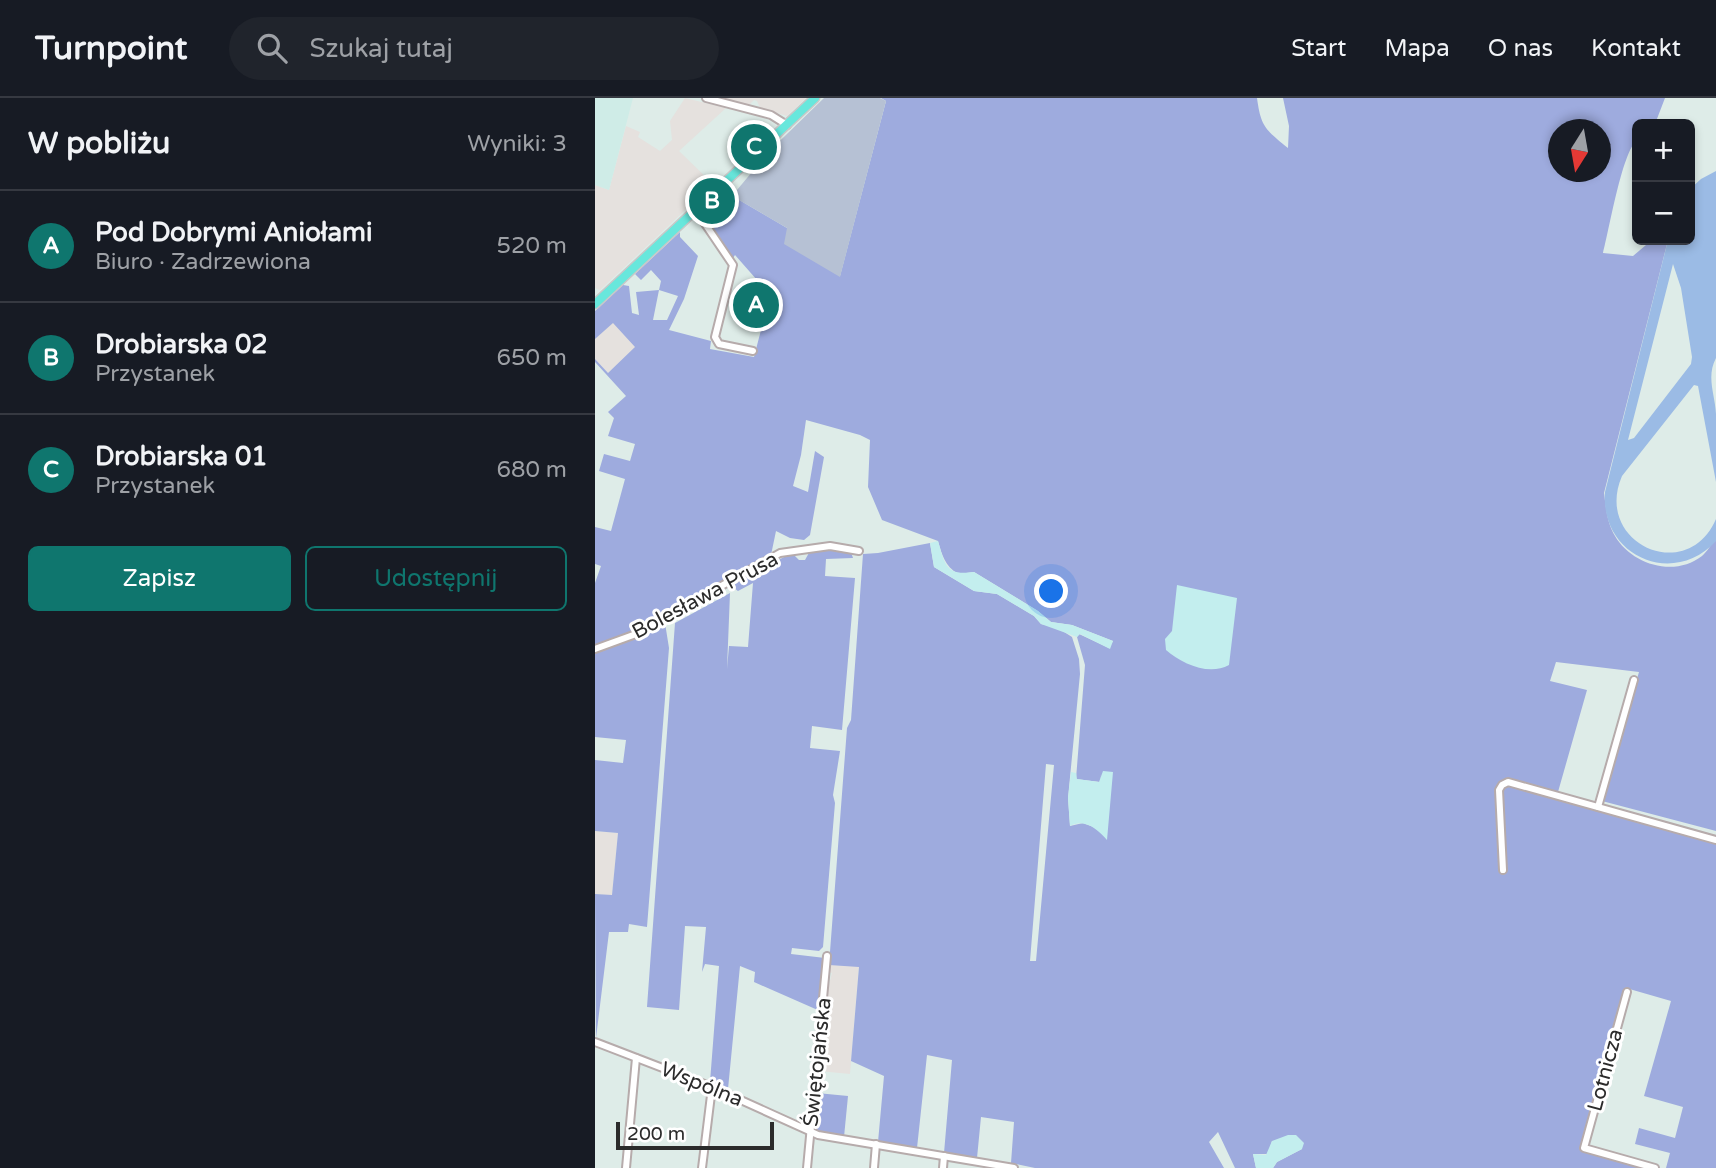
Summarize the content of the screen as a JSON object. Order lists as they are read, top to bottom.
{
  "streets": {
    "street": [
      "Bolesława Prusa",
      "Świętojańska",
      "Lotnicza",
      "Wspólna"
    ]
  },
  "crossings": [
    ["Świętojańska", "Wspólna"]
  ],
  "scale_bar": "200 m",
  "north": "bottom",
  "page": {
    "header": "Turnpoint",
    "search": "Szukaj tutaj",
    "nav": [
      "Start",
      "Mapa",
      "O nas",
      "Kontakt"
    ],
    "heading": ["W pobliżu", "Wyniki: 3"],
    "map_buttons": ["+", "−"],
    "pins": ["C", "B", "A"],
    "list": [
      {
        "mark": "A",
        "name": "Pod Dobrymi Aniołami",
        "note": "Biuro · Zadrzewiona",
        "value": "520 m"
      },
      {
        "mark": "B",
        "name": "Drobiarska 02",
        "note": "Przystanek",
        "value": "650 m"
      },
      {
        "mark": "C",
        "name": "Drobiarska 01",
        "note": "Przystanek",
        "value": "680 m"
      }
    ],
    "buttons": ["Zapisz", "Udostępnij"],
    "scale": "200 m"
  }
}
